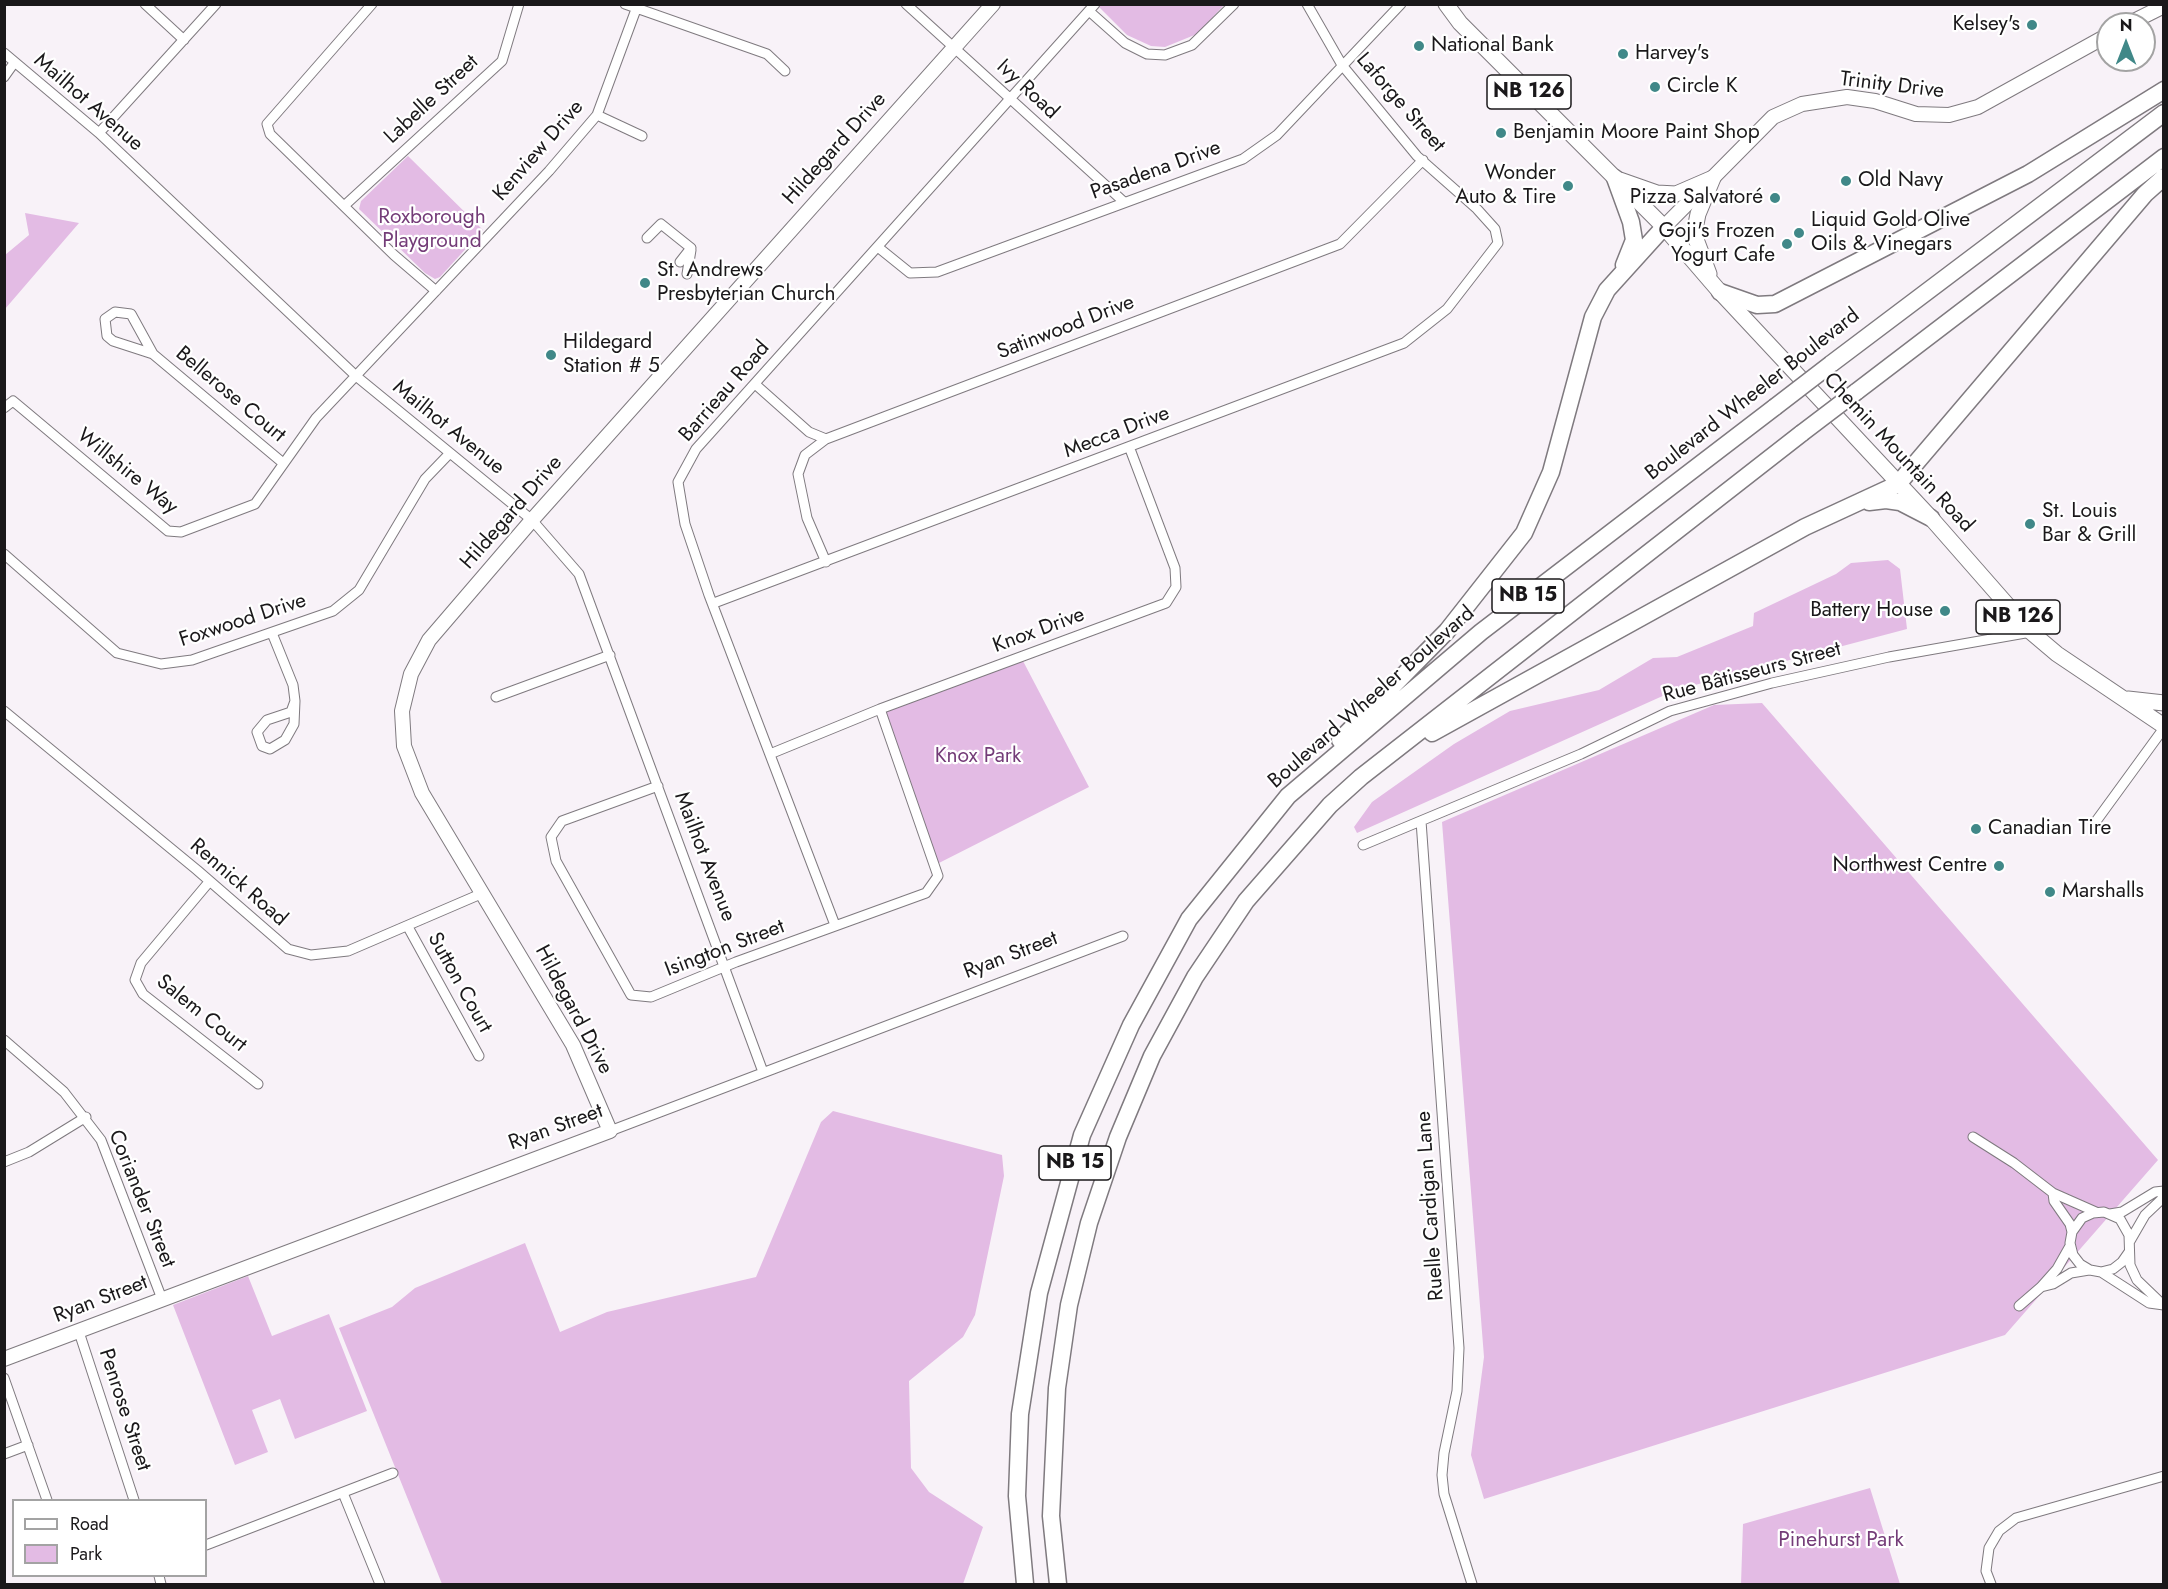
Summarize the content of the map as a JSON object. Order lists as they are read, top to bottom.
{
  "streets": {
    "highway": ["Boulevard Wheeler Boulevard", "NB 15"],
    "main road": ["NB 126", "Chemin Mountain Road"],
    "street": [
      "Trinity Drive",
      "Ivy Road",
      "Labelle Street",
      "Mailhot Avenue",
      "Laforge Street",
      "Hildegard Drive",
      "Kenview Drive",
      "Pasadena Drive",
      "Satinwood Drive",
      "Barrieau Road",
      "Bellerose Court",
      "Mecca Drive",
      "Willshire Way",
      "Foxwood Drive",
      "Knox Drive",
      "Rue Bâtisseurs Street",
      "Rennick Road",
      "Isington Street",
      "Ryan Street",
      "Sutton Court",
      "Salem Court",
      "Coriander Street",
      "Ruelle Cardigan Lane",
      "Penrose Street"
    ]
  },
  "crossings": [
    ["Trinity Drive", "Chemin Mountain Road"],
    ["Ivy Road", "Hildegard Drive"],
    ["Ivy Road", "Pasadena Drive"],
    ["Ivy Road", "Barrieau Road"],
    ["Mailhot Avenue", "Hildegard Drive"],
    ["Mailhot Avenue", "Kenview Drive"],
    ["Mailhot Avenue", "Willshire Way"],
    ["Mailhot Avenue", "Foxwood Drive"],
    ["Mailhot Avenue", "Isington Street"],
    ["Mailhot Avenue", "Ryan Street"],
    ["Laforge Street", "Pasadena Drive"],
    ["Laforge Street", "Satinwood Drive"],
    ["Laforge Street", "Mecca Drive"],
    ["Hildegard Drive", "Rennick Road"],
    ["Hildegard Drive", "Ryan Street"],
    ["Kenview Drive", "Willshire Way"],
    ["Pasadena Drive", "Barrieau Road"],
    ["Satinwood Drive", "Mecca Drive"],
    ["Barrieau Road", "Mecca Drive"],
    ["Barrieau Road", "Knox Drive"],
    ["Barrieau Road", "Isington Street"],
    ["Bellerose Court", "Willshire Way"],
    ["Mecca Drive", "Knox Drive"],
    ["Chemin Mountain Road", "Rue Bâtisseurs Street"],
    ["Knox Drive", "Isington Street"],
    ["Rue Bâtisseurs Street", "Ruelle Cardigan Lane"],
    ["Rennick Road", "Sutton Court"],
    ["Rennick Road", "Salem Court"],
    ["Ryan Street", "Coriander Street"],
    ["Ryan Street", "Penrose Street"]
  ],
  "parks": ["Roxborough Playground", "Knox Park", "Pinehurst Park"],
  "places": [
    "Kelsey's",
    "National Bank",
    "Harvey's",
    "Circle K",
    "Benjamin Moore Paint Shop",
    "Old Navy",
    "Wonder Auto & Tire",
    "Pizza Salvatoré",
    "Liquid Gold Olive Oils & Vinegars",
    "Goji's Frozen Yogurt Cafe",
    "St. Andrews Presbyterian Church",
    "Hildegard Station # 5",
    "St. Louis Bar & Grill",
    "Battery House",
    "Canadian Tire",
    "Northwest Centre",
    "Marshalls"
  ],
  "legend": ["Road", "Park"],
  "north": "top"
}
